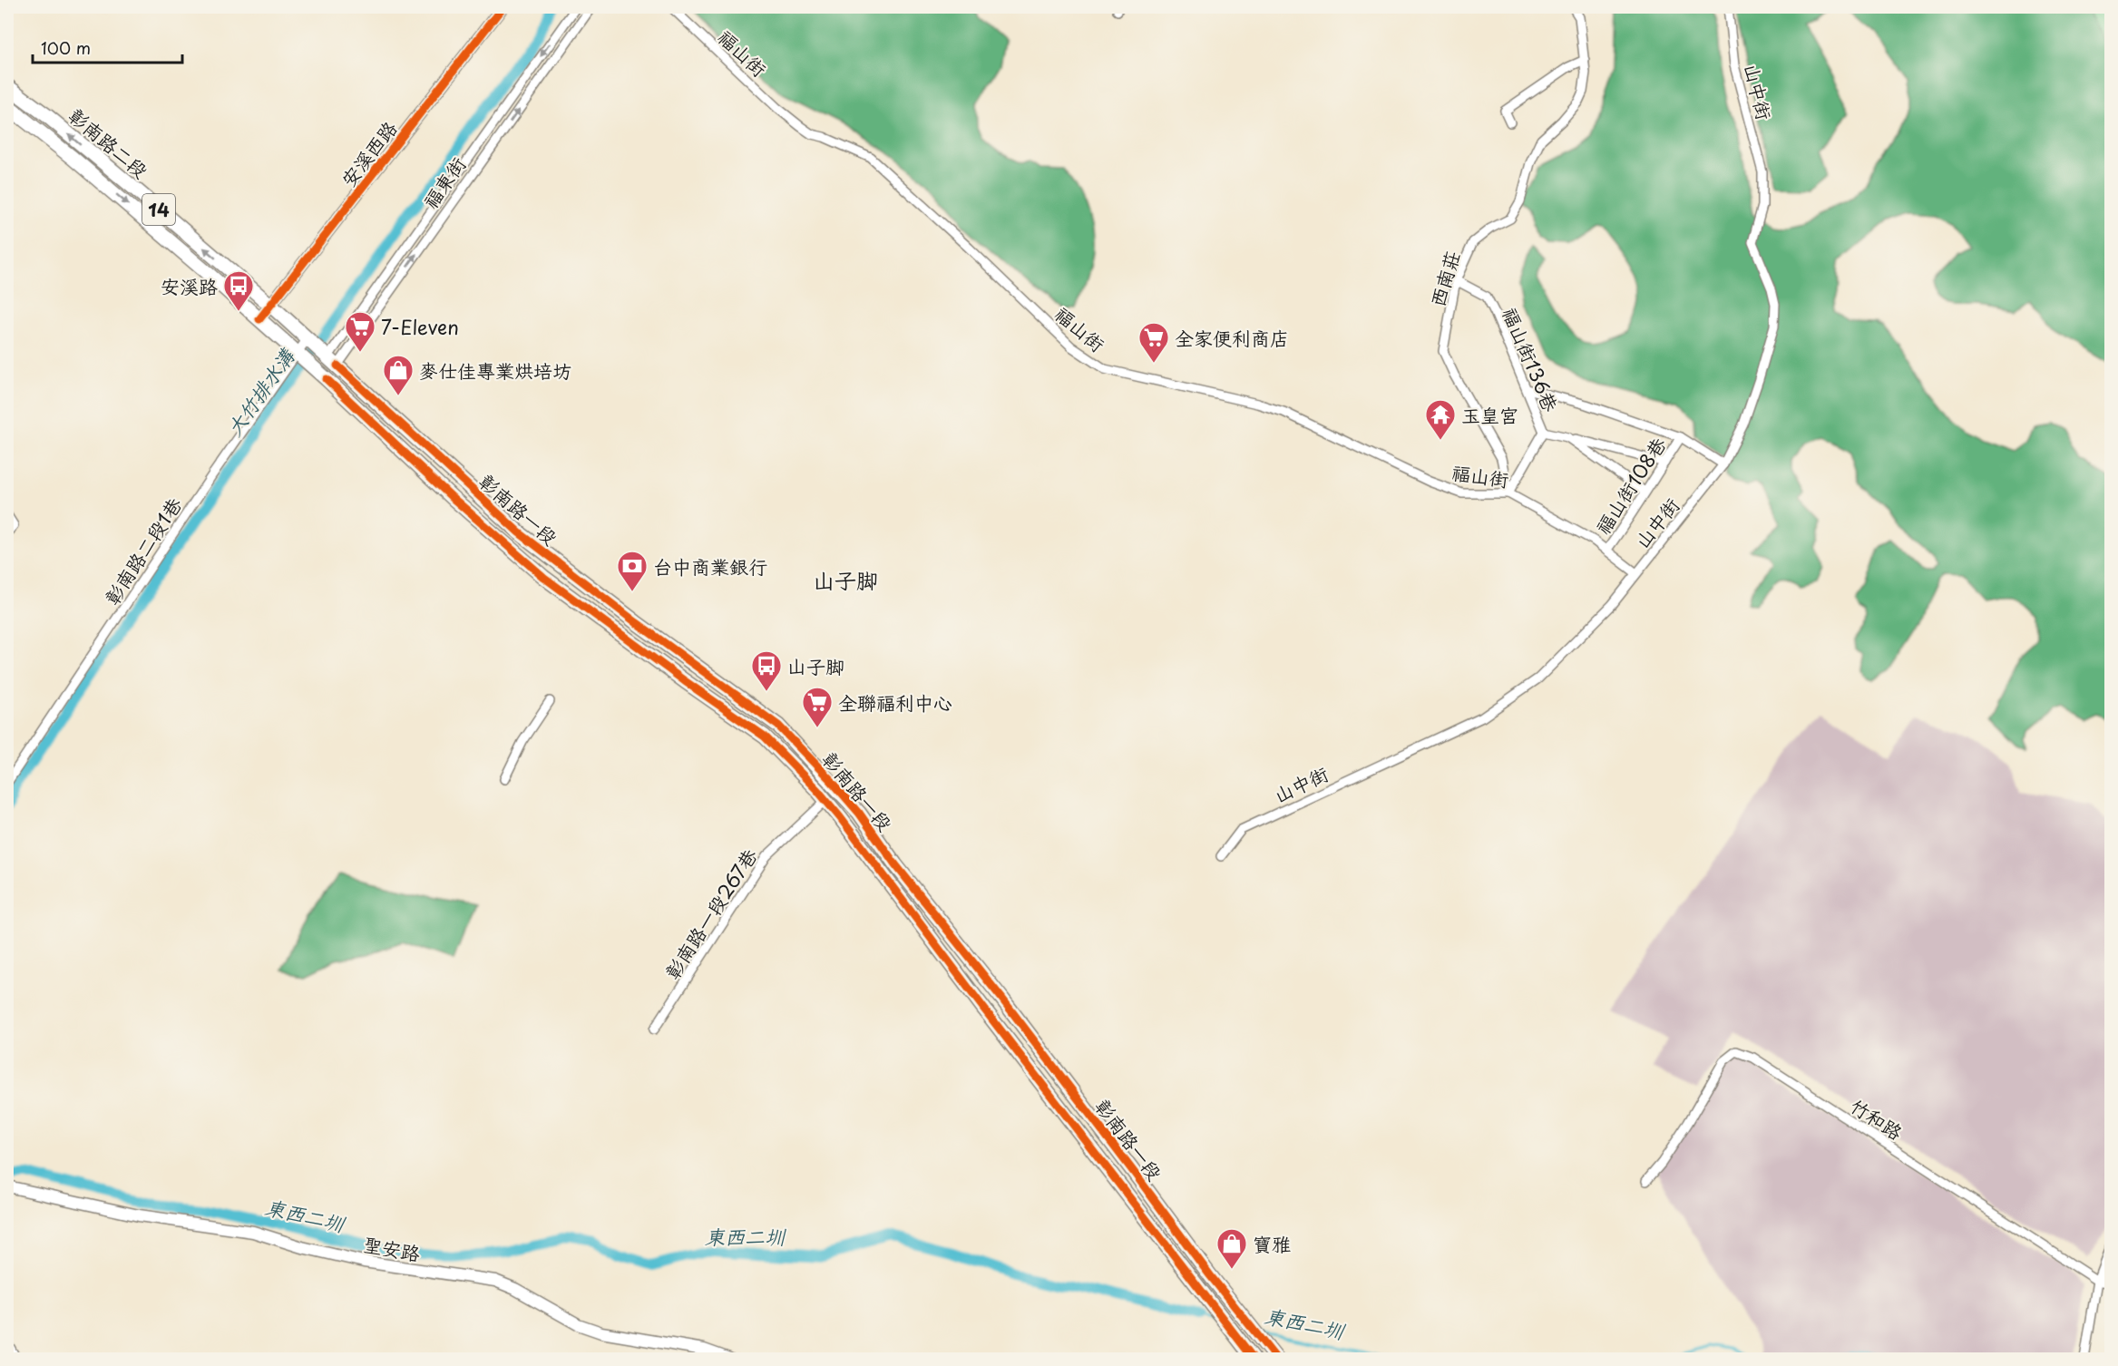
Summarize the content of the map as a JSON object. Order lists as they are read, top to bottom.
{
  "streets": {
    "main road": [
      "彰南路二段",
      "福東街",
      "14",
      "彰南路一段"
    ],
    "street": [
      "福山街",
      "山中街",
      "安溪西路",
      "西南莊",
      "福山街136巷",
      "福山街108巷",
      "彰南路二段1巷",
      "彰南路一段267巷",
      "竹和路",
      "聖安路"
    ]
  },
  "crossings": [
    ["福山街", "山中街"],
    ["福山街", "西南莊"],
    ["福山街", "福山街136巷"],
    ["福山街", "福山街108巷"],
    ["彰南路二段", "安溪西路"],
    ["彰南路二段", "14"],
    ["彰南路二段", "彰南路二段1巷"],
    ["福東街", "14"],
    ["福東街", "彰南路一段"],
    ["14", "彰南路一段"],
    ["14", "彰南路二段1巷"],
    ["西南莊", "福山街136巷"],
    ["彰南路一段", "彰南路一段267巷"]
  ],
  "districts": ["山子脚"],
  "water": ["大竹排水溝", "東西二圳"],
  "places": {
    "bus stop": ["安溪路", "山子脚"],
    "supermarket": ["7-Eleven", "全家便利商店", "全聯福利中心"],
    "shop": ["麥仕佳專業烘培坊", "寶雅"],
    "temple": ["玉皇宮"],
    "bank": ["台中商業銀行"]
  },
  "scale_bar": "100 m"
}
